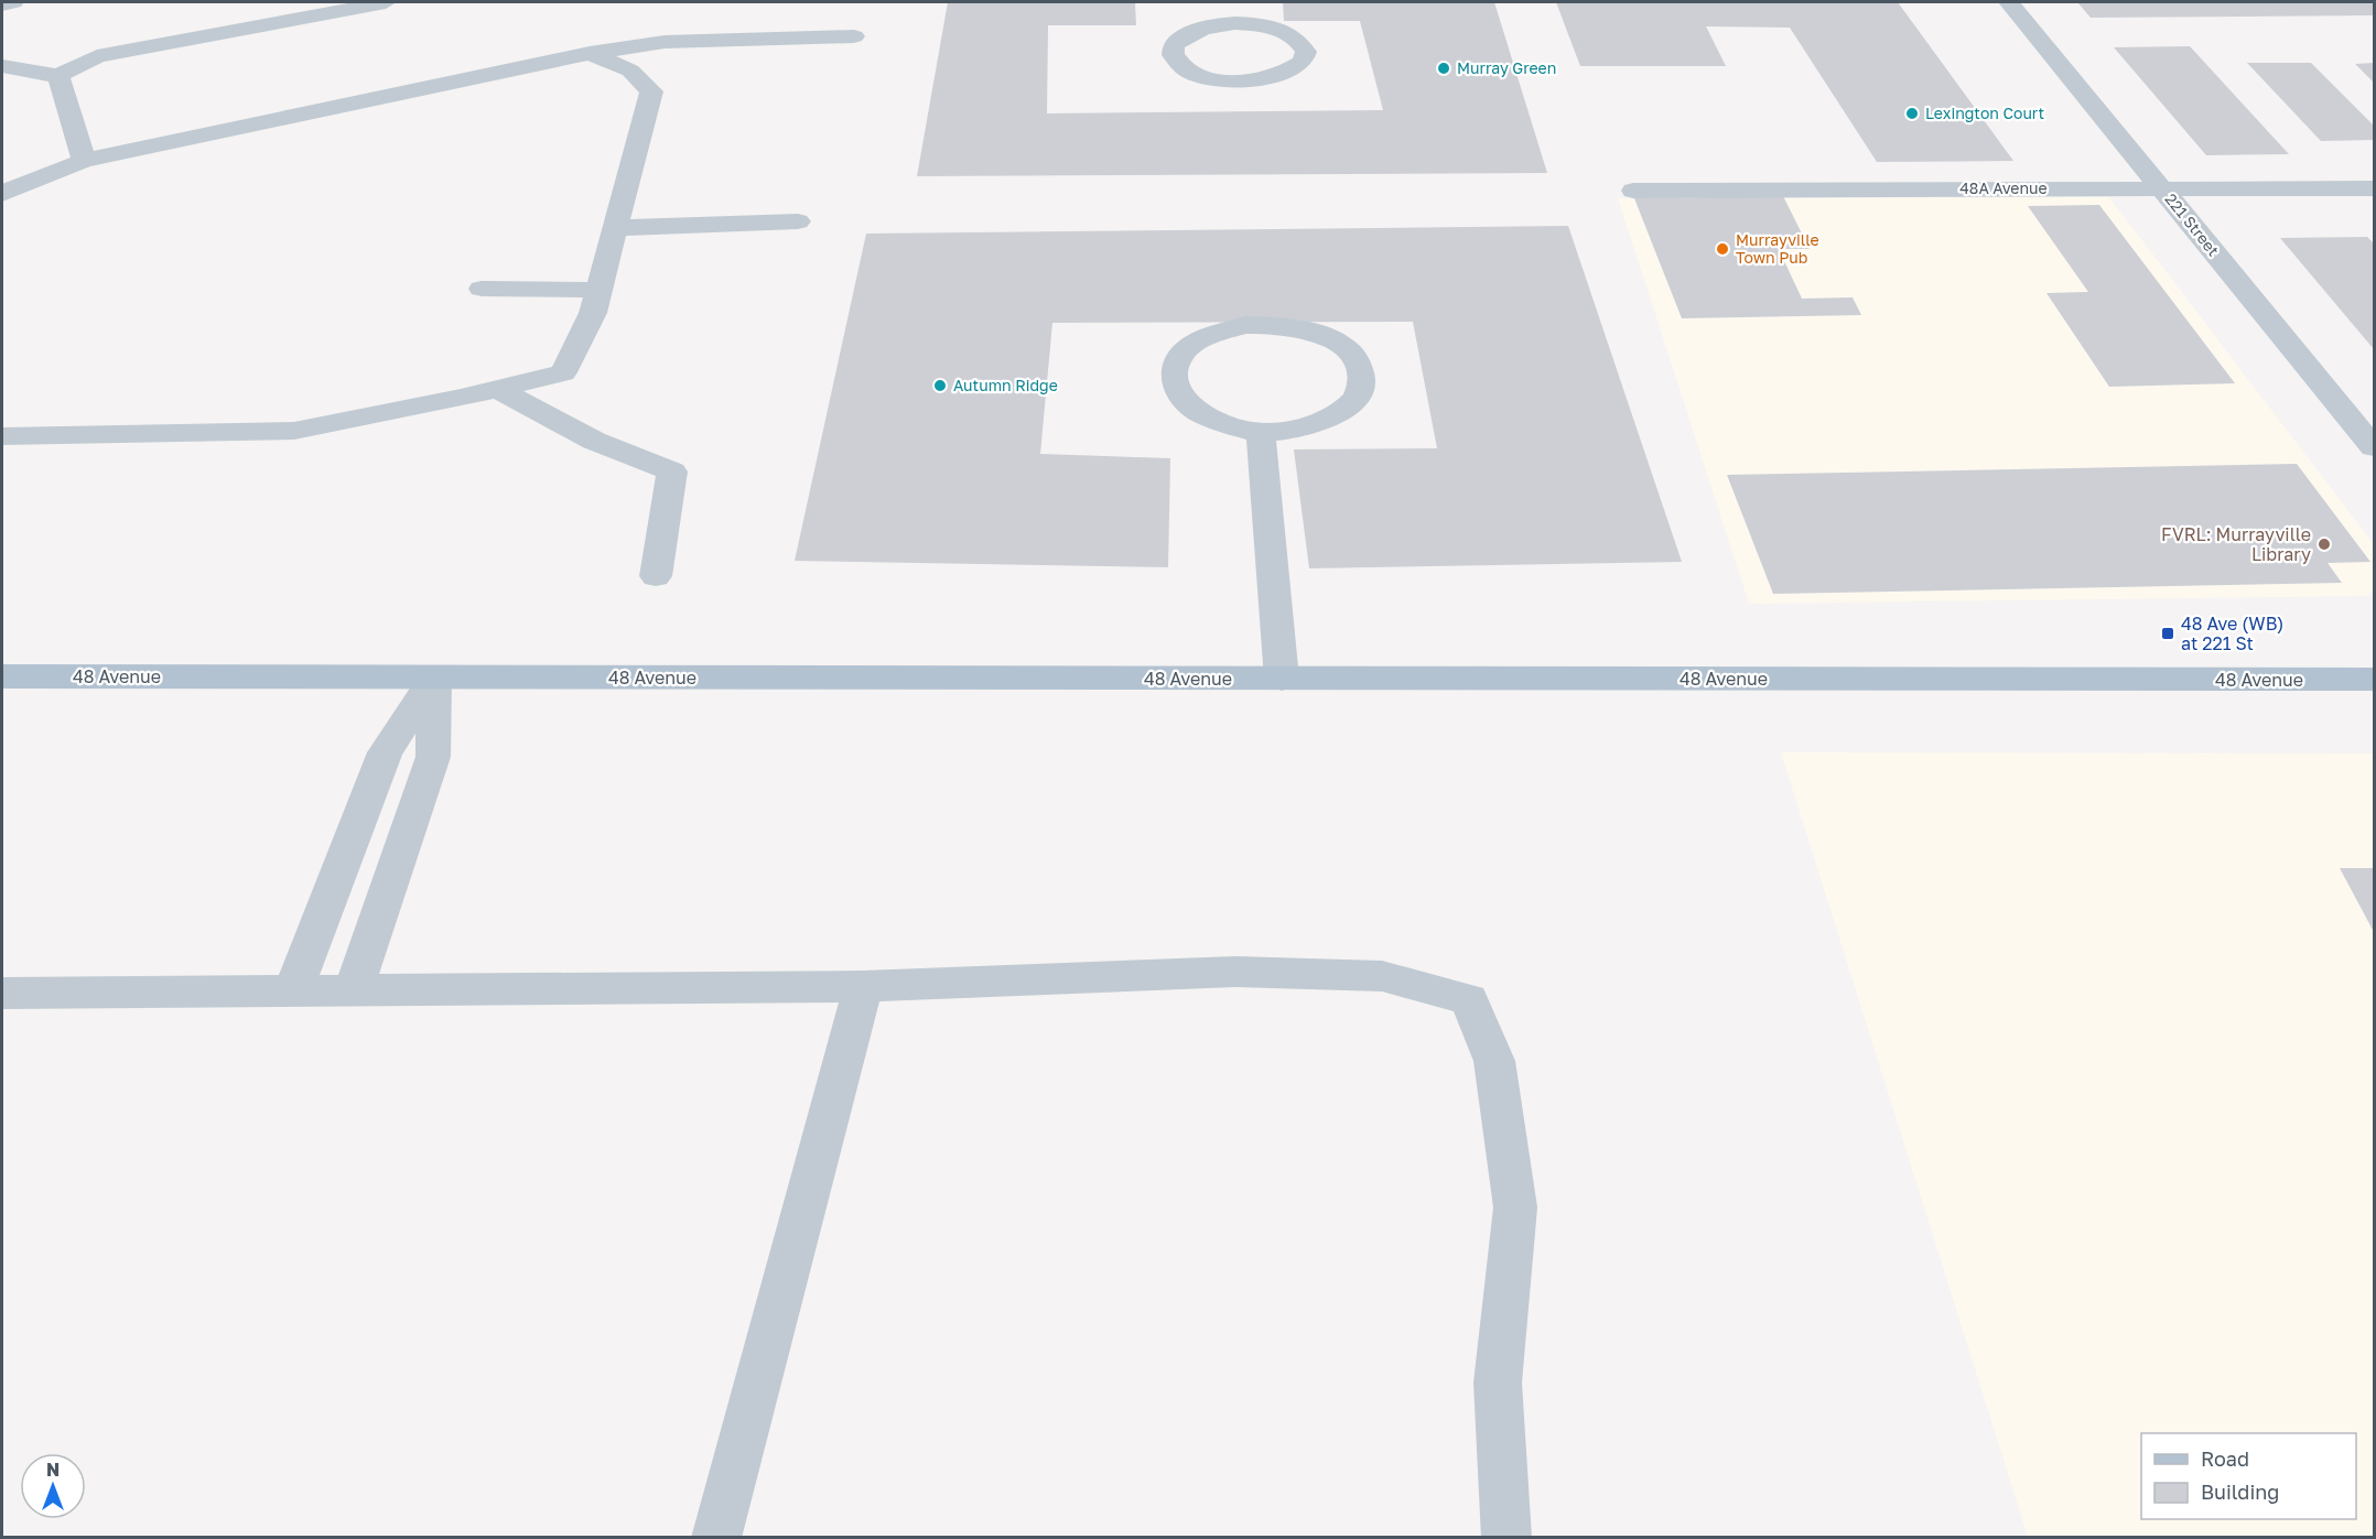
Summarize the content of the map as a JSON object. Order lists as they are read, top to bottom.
{
  "streets": {
    "main road": ["48 Avenue"],
    "street": ["48A Avenue", "221 Street"]
  },
  "crossings": [
    ["48A Avenue", "221 Street"]
  ],
  "places": {
    "other": [
      "Murray Green",
      "Lexington Court",
      "Murrayville Town Pub",
      "Autumn Ridge",
      "FVRL: Murrayville Library"
    ],
    "transit": ["48 Ave (WB) at 221 St"]
  },
  "legend": ["Road", "Building"],
  "north": "top"
}
